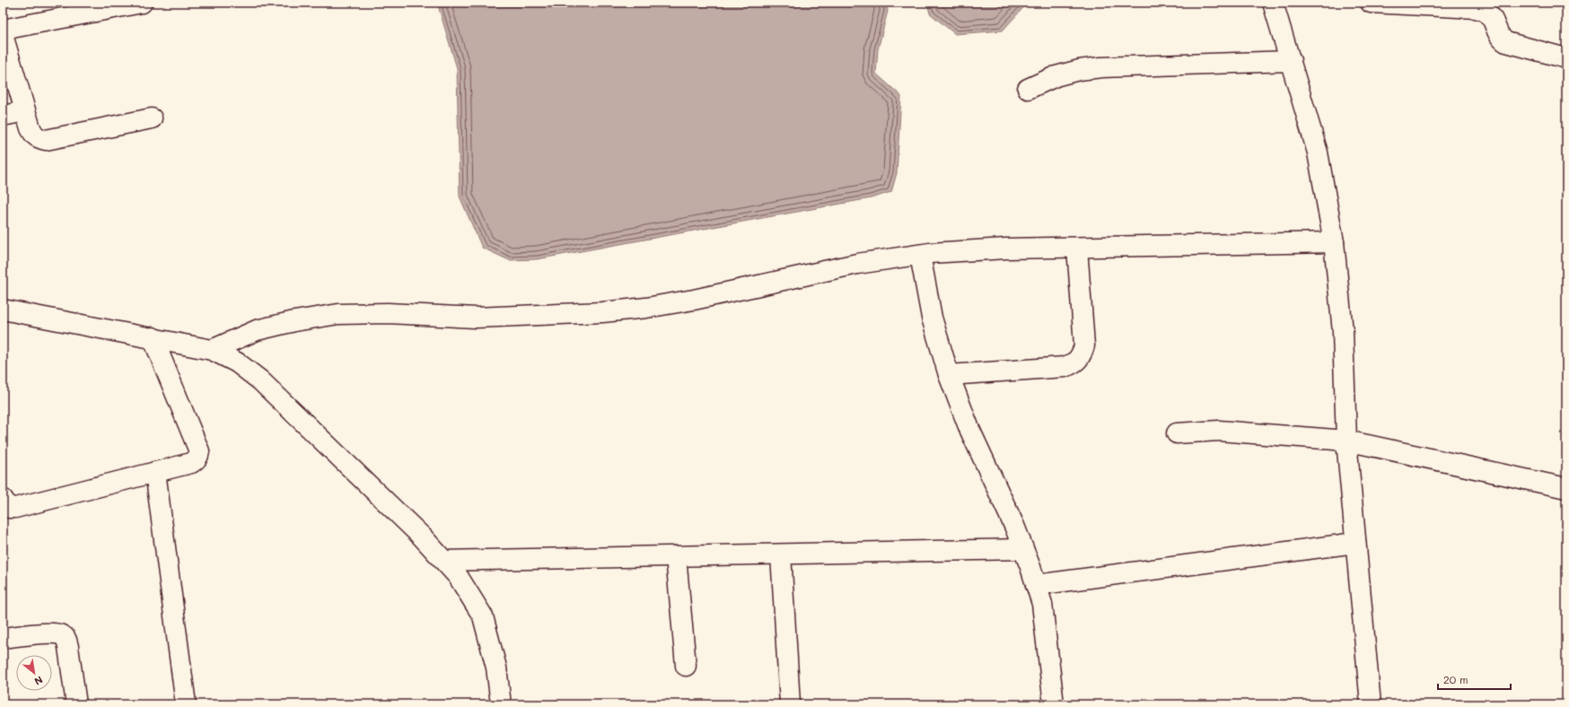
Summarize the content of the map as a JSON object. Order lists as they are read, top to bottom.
{
  "scale_bar": "20 m",
  "north": "bottom right"
}
